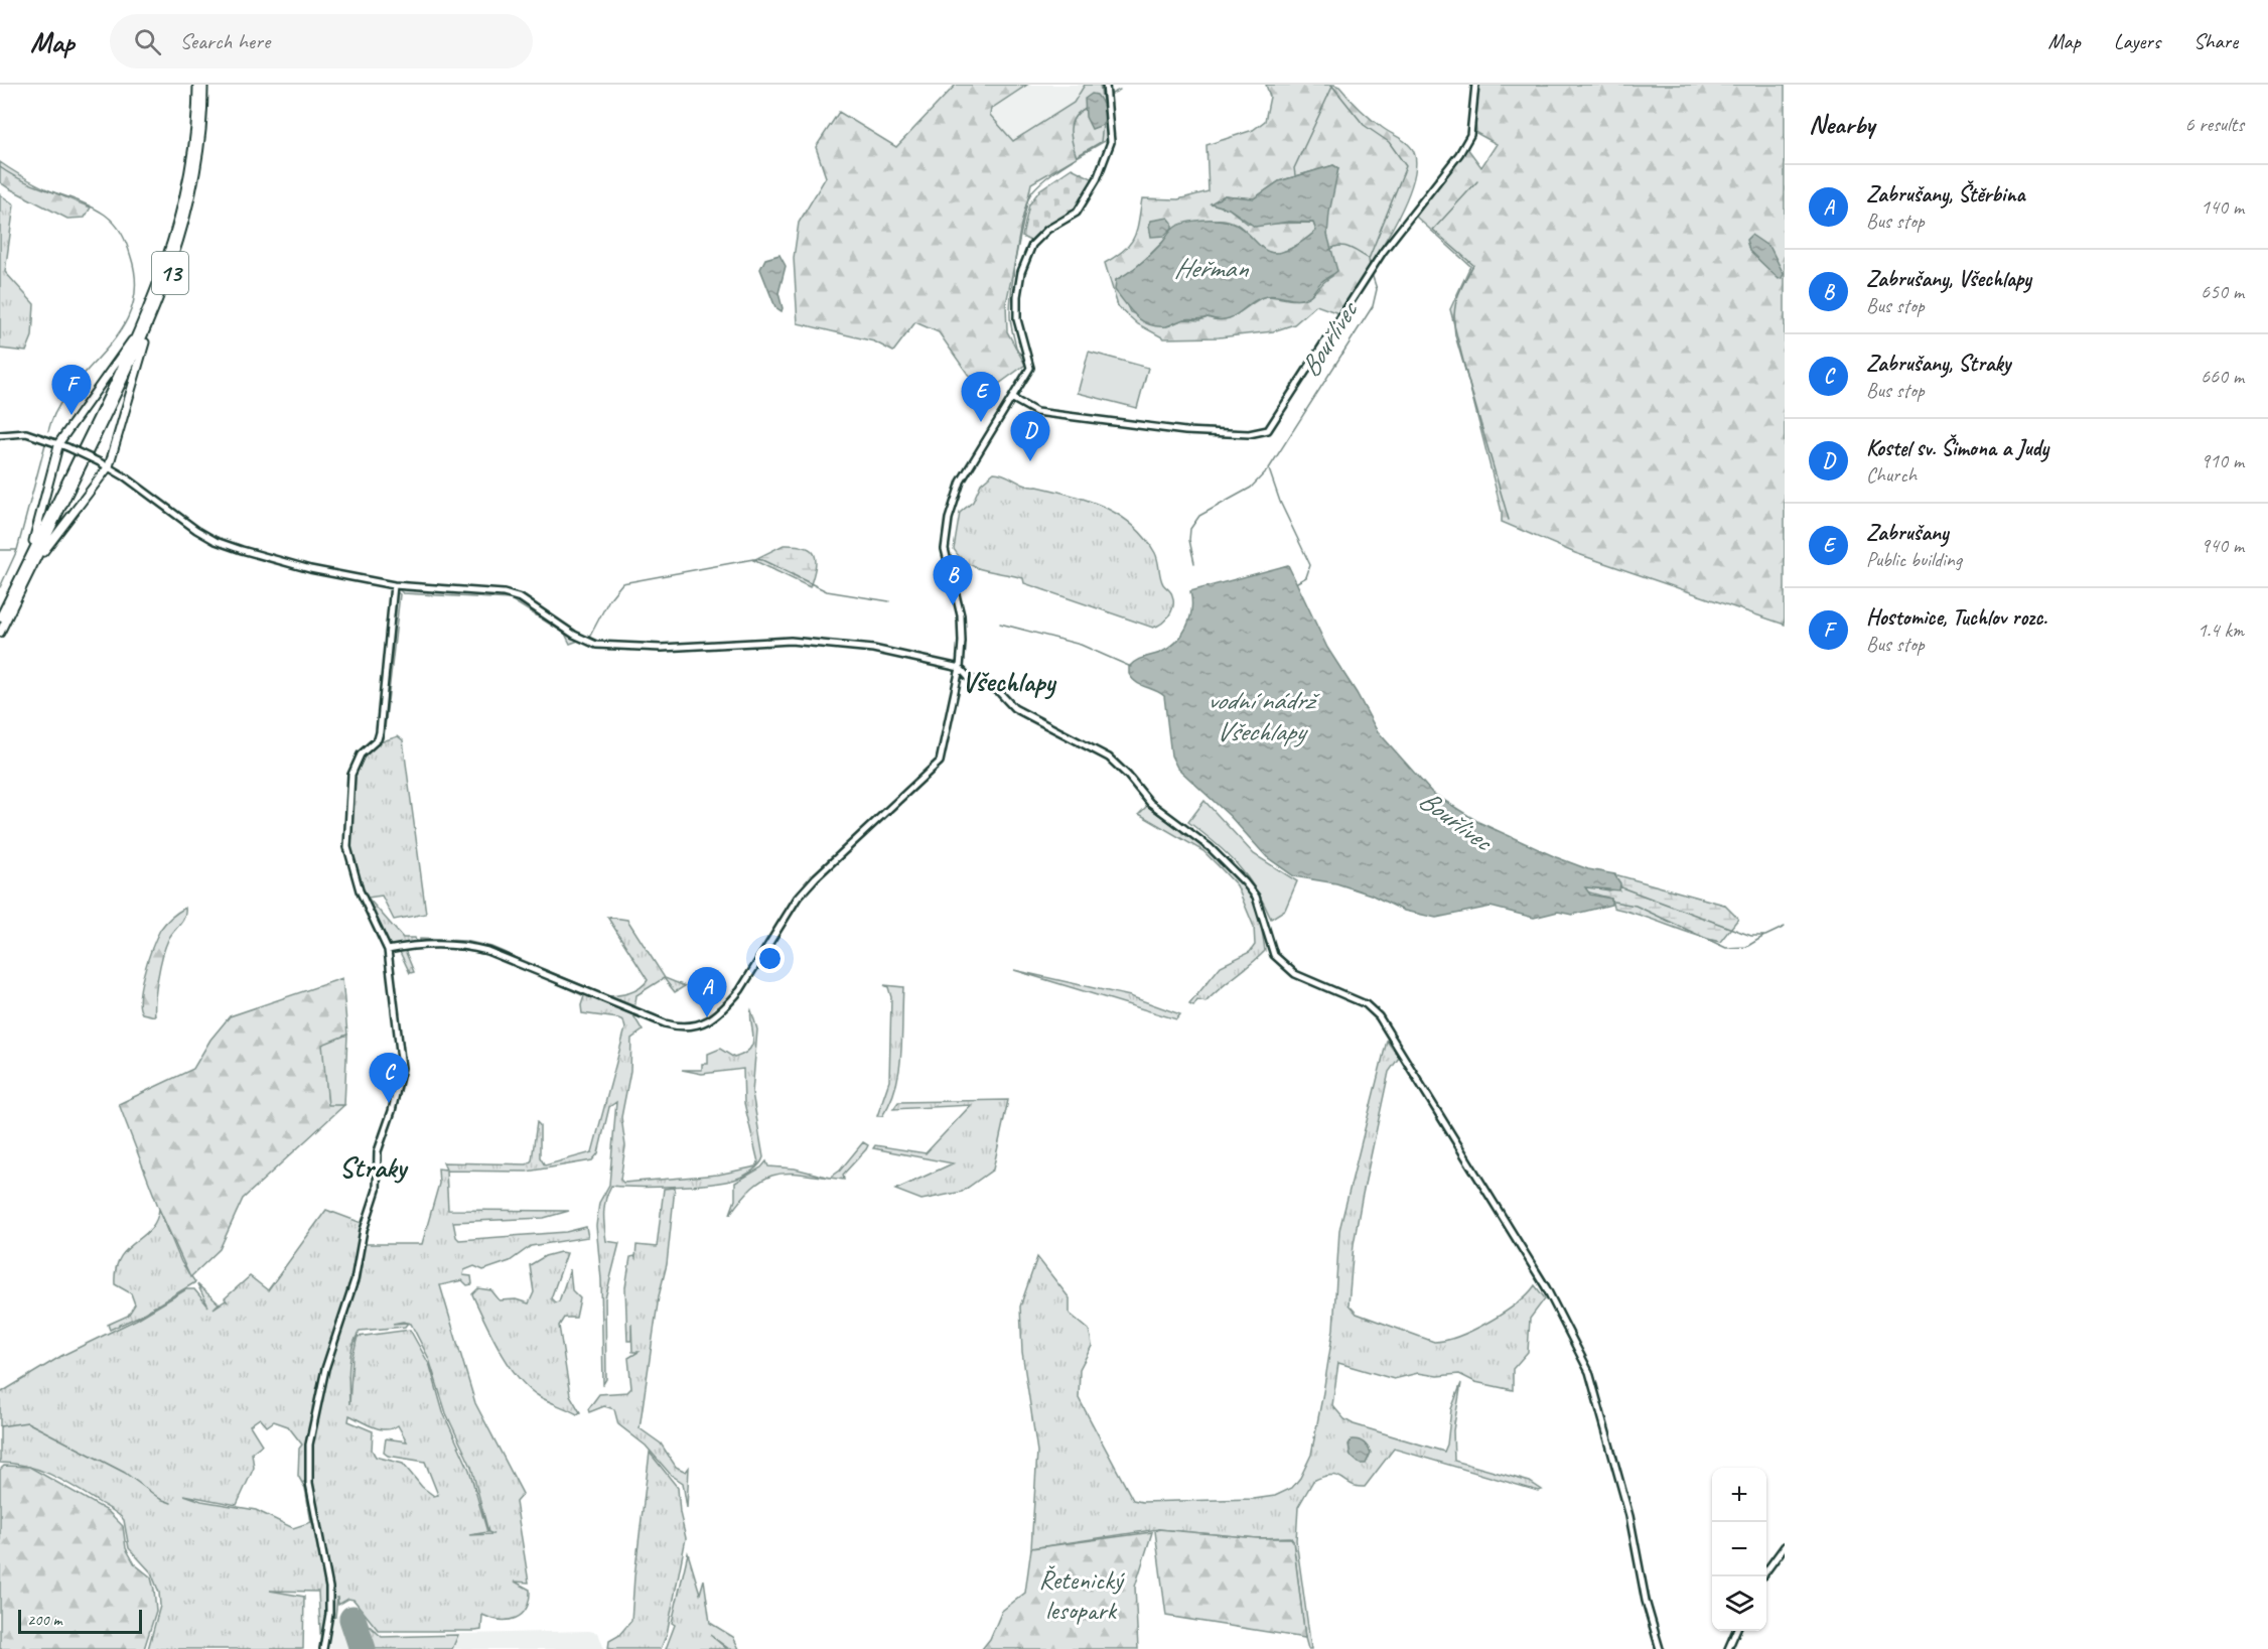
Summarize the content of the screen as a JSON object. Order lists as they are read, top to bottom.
{
  "streets": {
    "highway": ["13"]
  },
  "districts": ["Všechlapy", "Straky"],
  "water": ["Heřman", "Bouřlivec", "vodní nádrž Všechlapy"],
  "parks": ["Řetenický lesopark"],
  "scale_bar": "200 m",
  "page": {
    "header": "Map",
    "search": "Search here",
    "nav": ["Map", "Layers", "Share"],
    "heading": ["Nearby", "6 results"],
    "list": [
      {
        "mark": "A",
        "name": "Zabrušany, Štěrbina",
        "note": "Bus stop",
        "value": "140 m"
      },
      {
        "mark": "B",
        "name": "Zabrušany, Všechlapy",
        "note": "Bus stop",
        "value": "650 m"
      },
      {
        "mark": "C",
        "name": "Zabrušany, Straky",
        "note": "Bus stop",
        "value": "660 m"
      },
      {
        "mark": "D",
        "name": "Kostel sv. Šimona a Judy",
        "note": "Church",
        "value": "910 m"
      },
      {
        "mark": "E",
        "name": "Zabrušany",
        "note": "Public building",
        "value": "940 m"
      },
      {
        "mark": "F",
        "name": "Hostomice, Tuchlov rozc.",
        "note": "Bus stop",
        "value": "1.4 km"
      }
    ],
    "pins": [
      "F",
      "E",
      "D",
      "B",
      "A",
      "C"
    ],
    "map_buttons": ["+", "−"],
    "scale": "200 m"
  }
}
